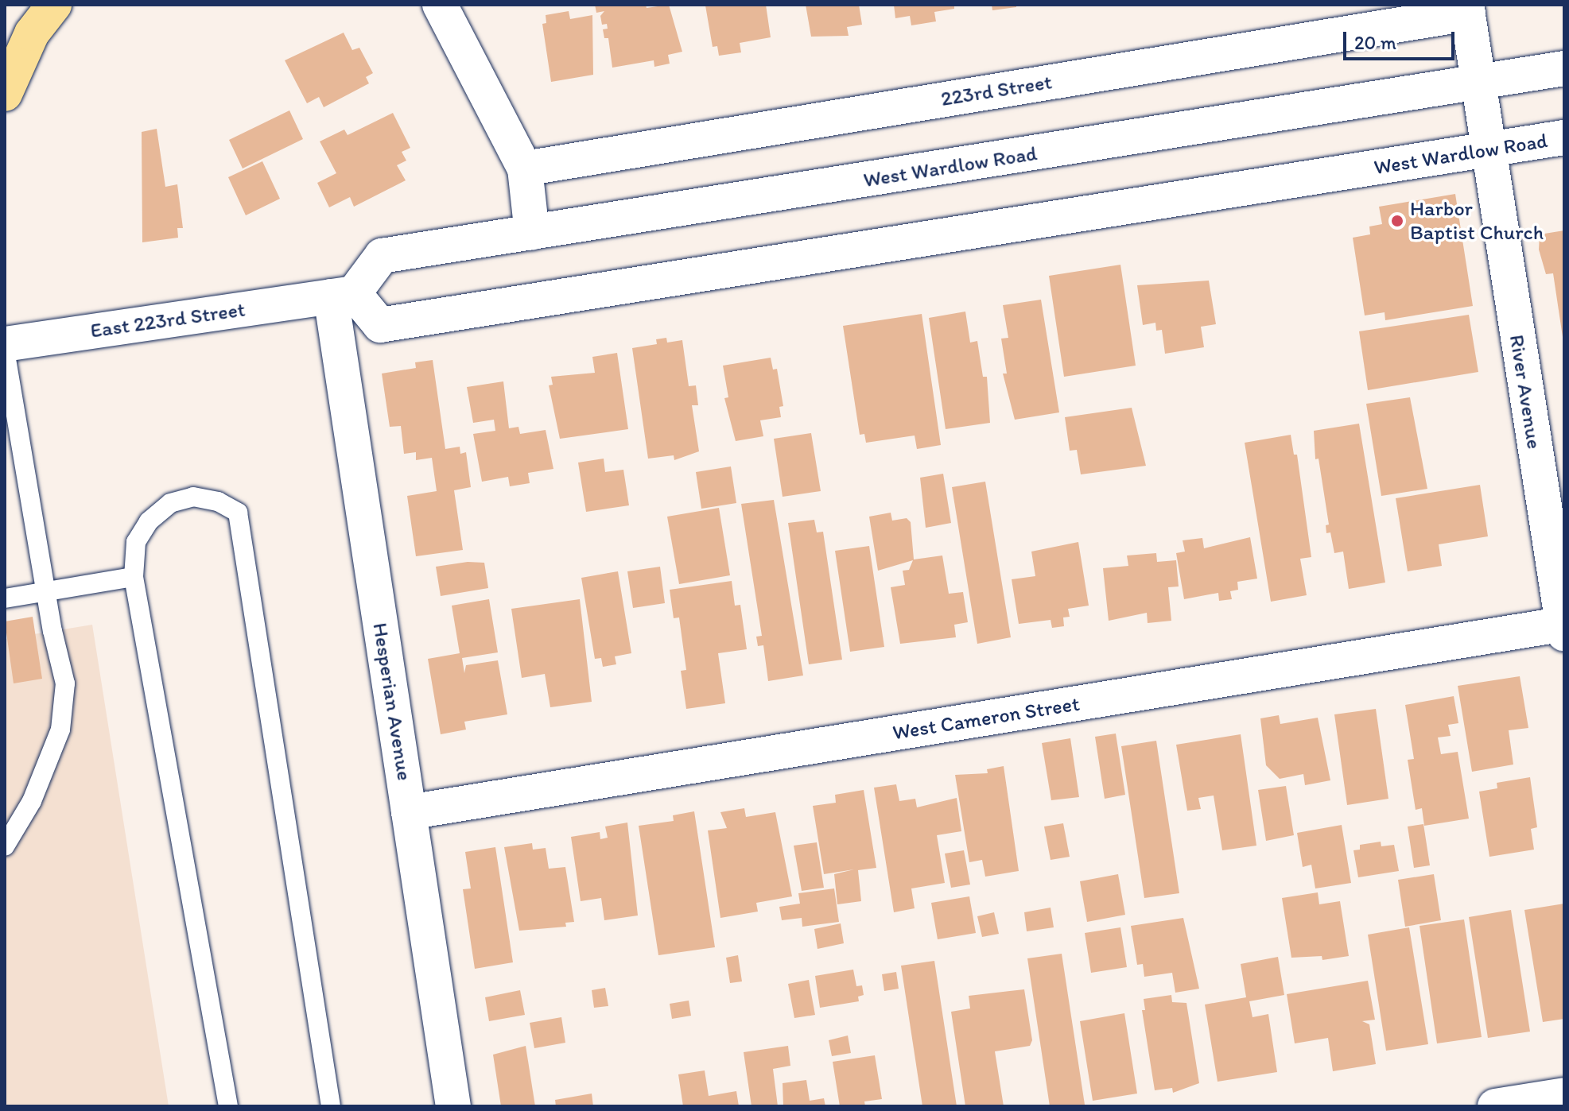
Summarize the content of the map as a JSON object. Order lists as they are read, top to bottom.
{
  "streets": {
    "street": [
      "223rd Street",
      "West Wardlow Road",
      "East 223rd Street",
      "River Avenue",
      "Hesperian Avenue",
      "West Cameron Street"
    ]
  },
  "crossings": [
    ["223rd Street", "River Avenue"],
    ["West Wardlow Road", "East 223rd Street"],
    ["West Wardlow Road", "River Avenue"],
    ["West Wardlow Road", "Hesperian Avenue"],
    ["East 223rd Street", "Hesperian Avenue"],
    ["River Avenue", "West Cameron Street"],
    ["Hesperian Avenue", "West Cameron Street"]
  ],
  "places": ["Harbor Baptist Church"],
  "scale_bar": "20 m"
}
